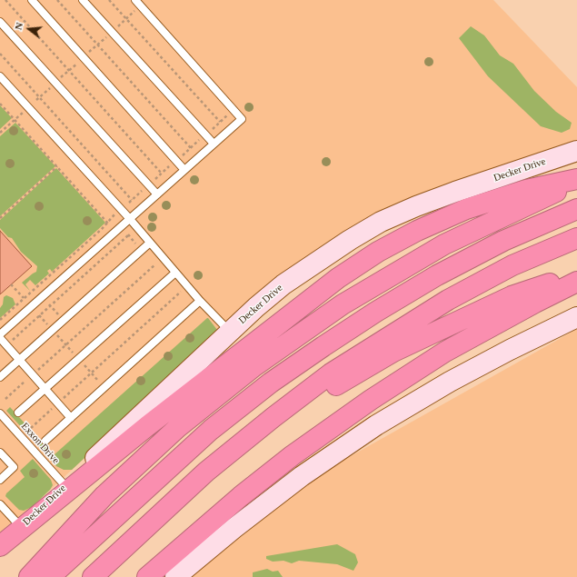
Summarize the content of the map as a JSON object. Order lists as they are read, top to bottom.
{
  "streets": {
    "main road": ["Decker Drive"],
    "lane": ["Exxon Drive"]
  },
  "crossings": [
    ["Decker Drive", "Exxon Drive"]
  ],
  "north": "left"
}
